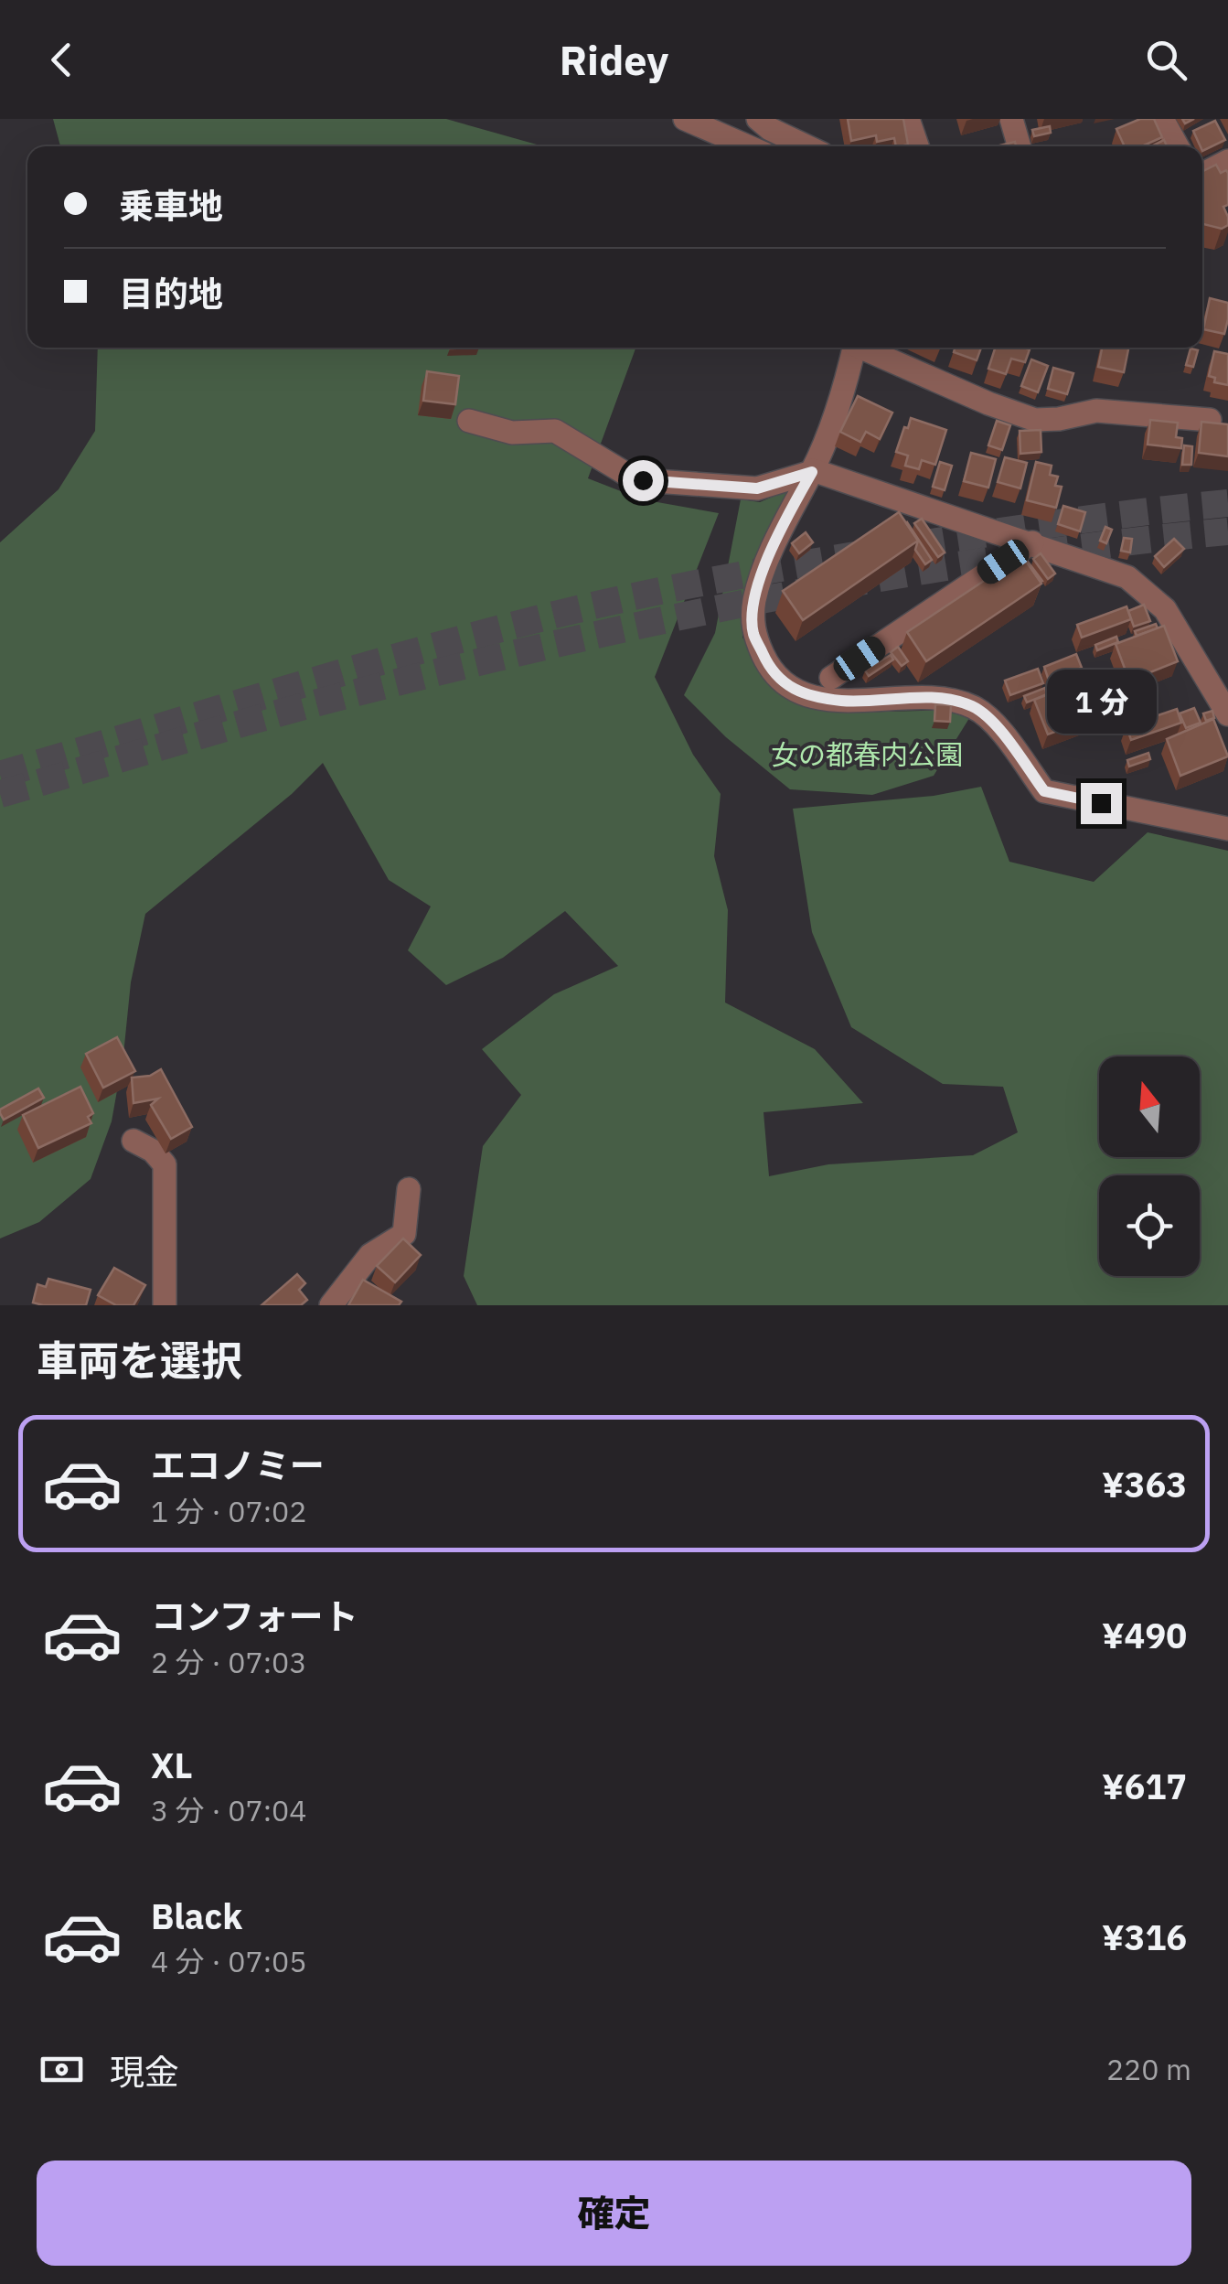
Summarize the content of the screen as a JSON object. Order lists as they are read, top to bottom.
{
  "parks": ["女の都春内公園"],
  "north": "top",
  "page": {
    "header": "Ridey",
    "banner": ["乗車地", "目的地"],
    "bubble": "1 分",
    "heading": "車両を選択",
    "list": [
      {
        "name": "エコノミー",
        "note": "1 分 · 07:02",
        "value": "¥363"
      },
      {
        "name": "コンフォート",
        "note": "2 分 · 07:03",
        "value": "¥490"
      },
      {
        "name": "XL",
        "note": "3 分 · 07:04",
        "value": "¥617"
      },
      {
        "name": "Black",
        "note": "4 分 · 07:05",
        "value": "¥316"
      }
    ],
    "pay": ["現金", "220 m"],
    "buttons": "確定"
  }
}
